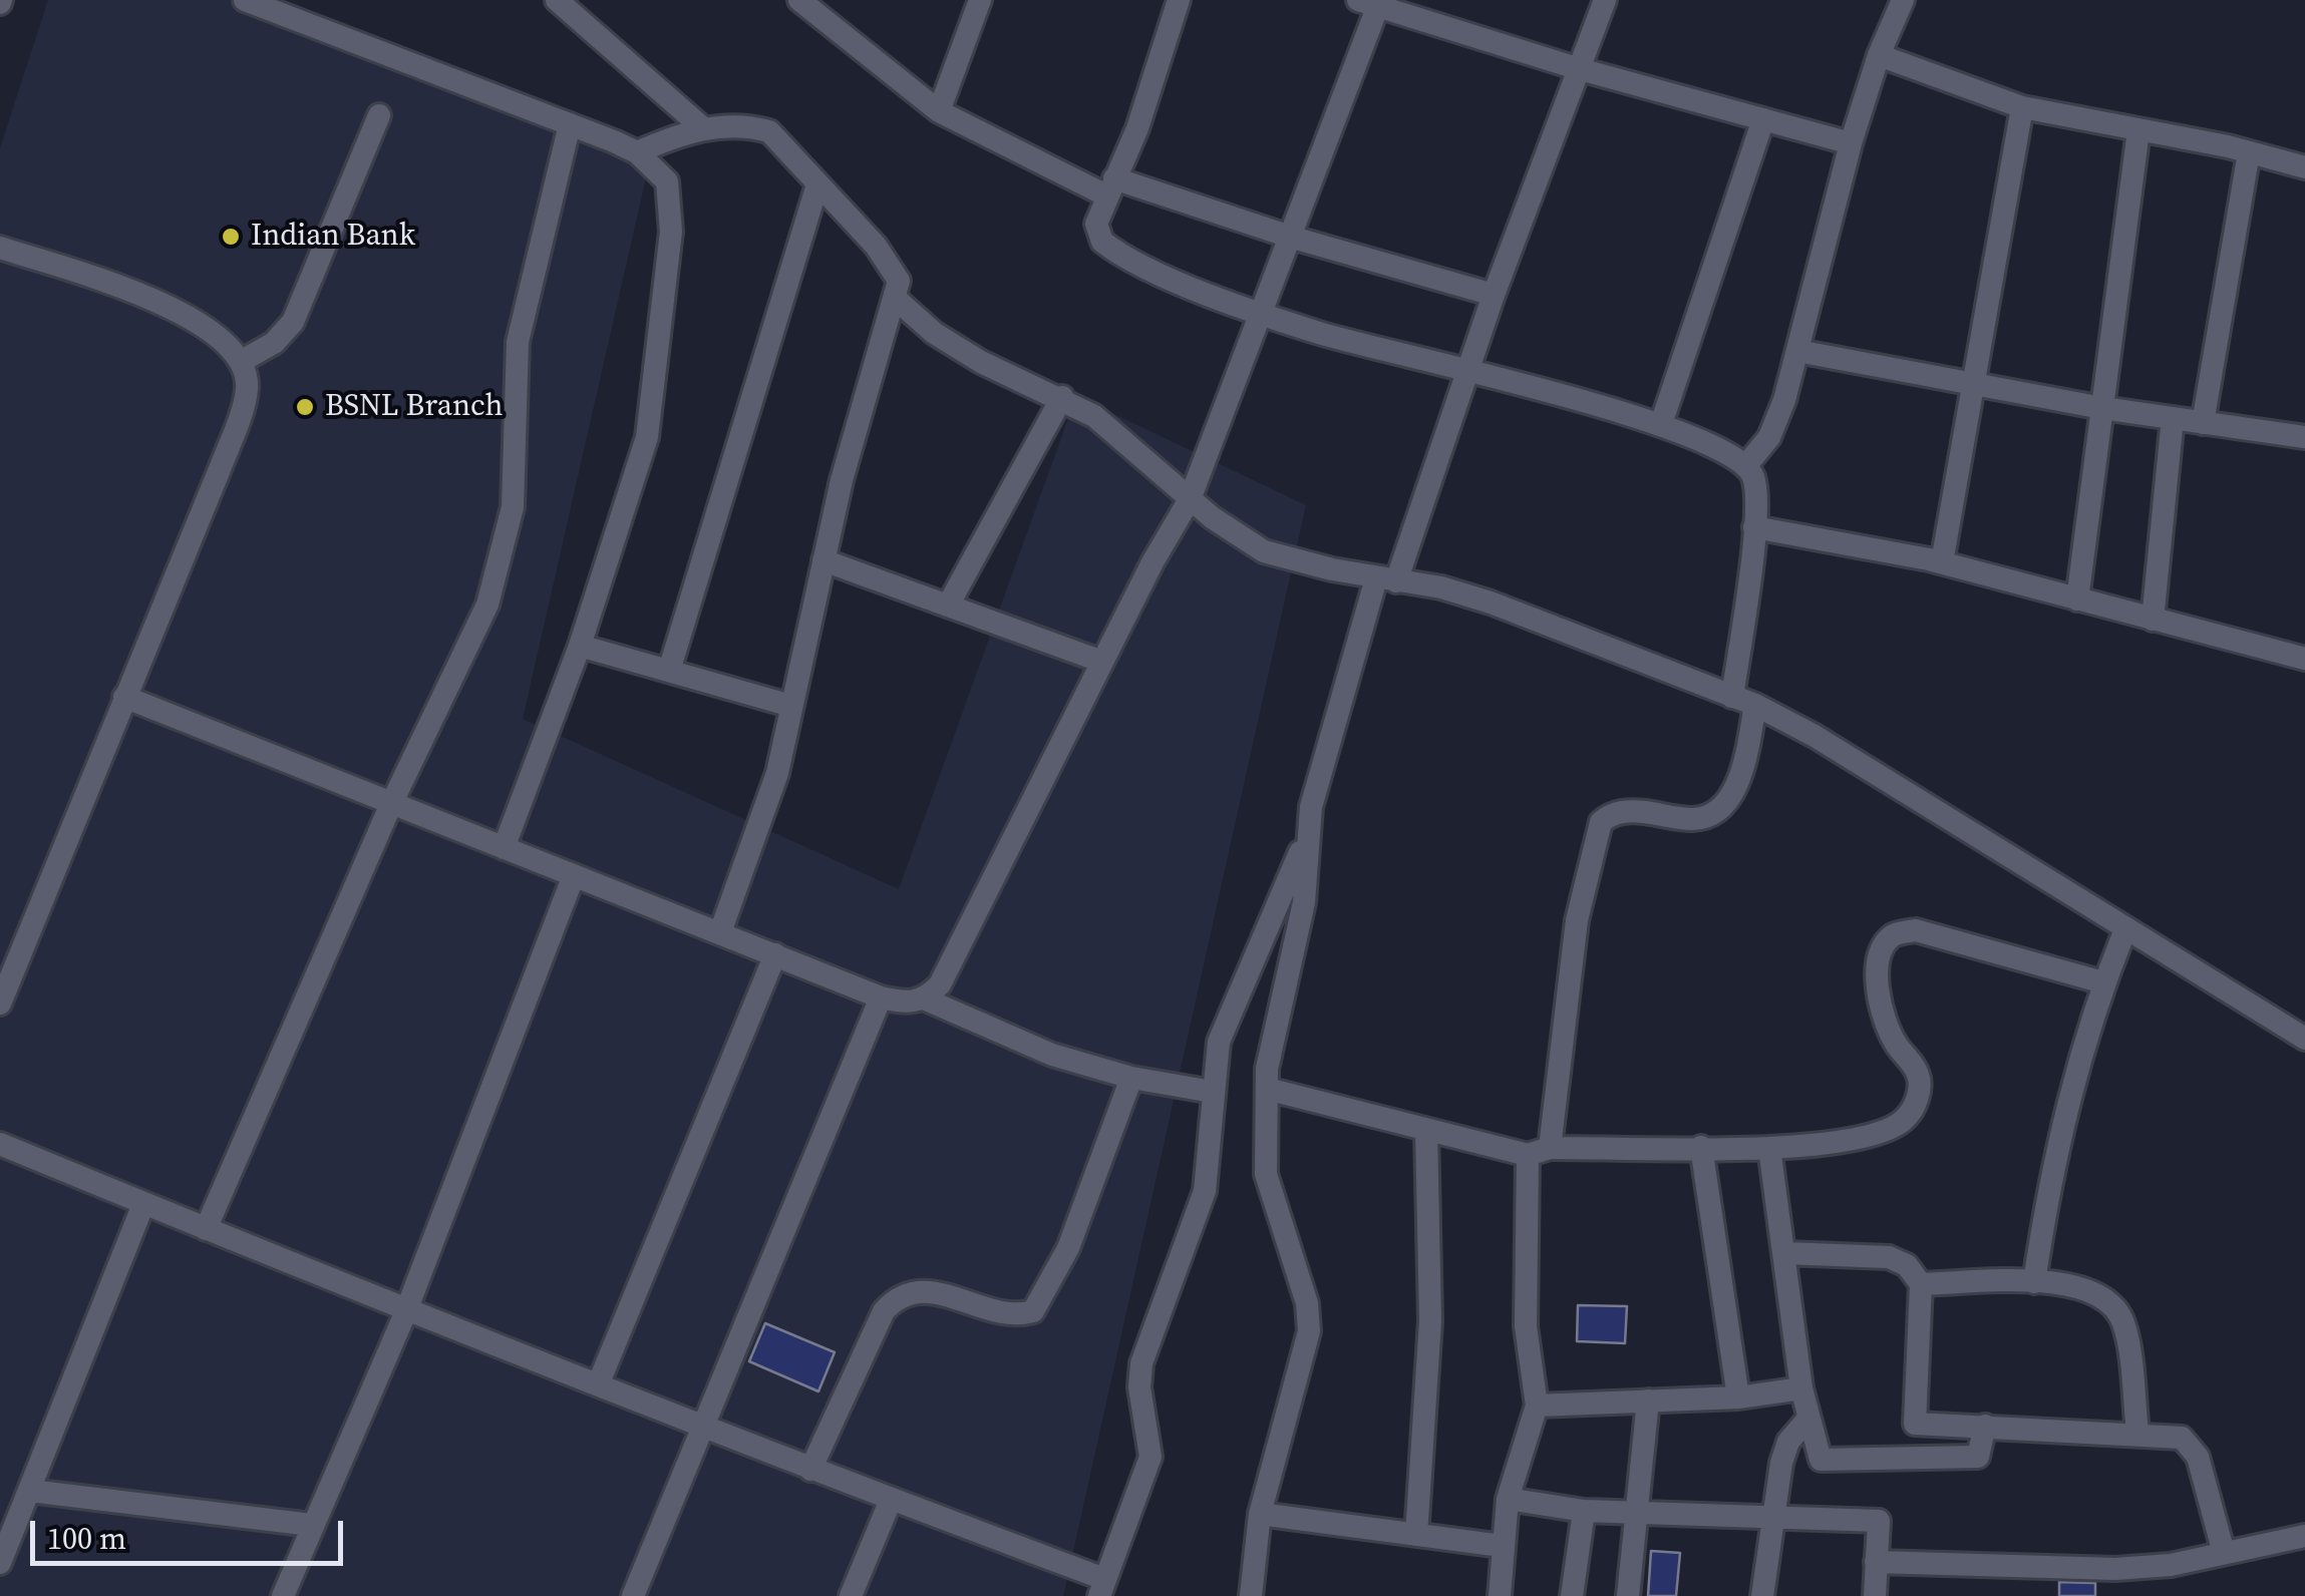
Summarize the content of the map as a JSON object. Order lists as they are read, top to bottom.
{
  "places": ["Indian Bank", "BSNL Branch"],
  "scale_bar": "100 m"
}
